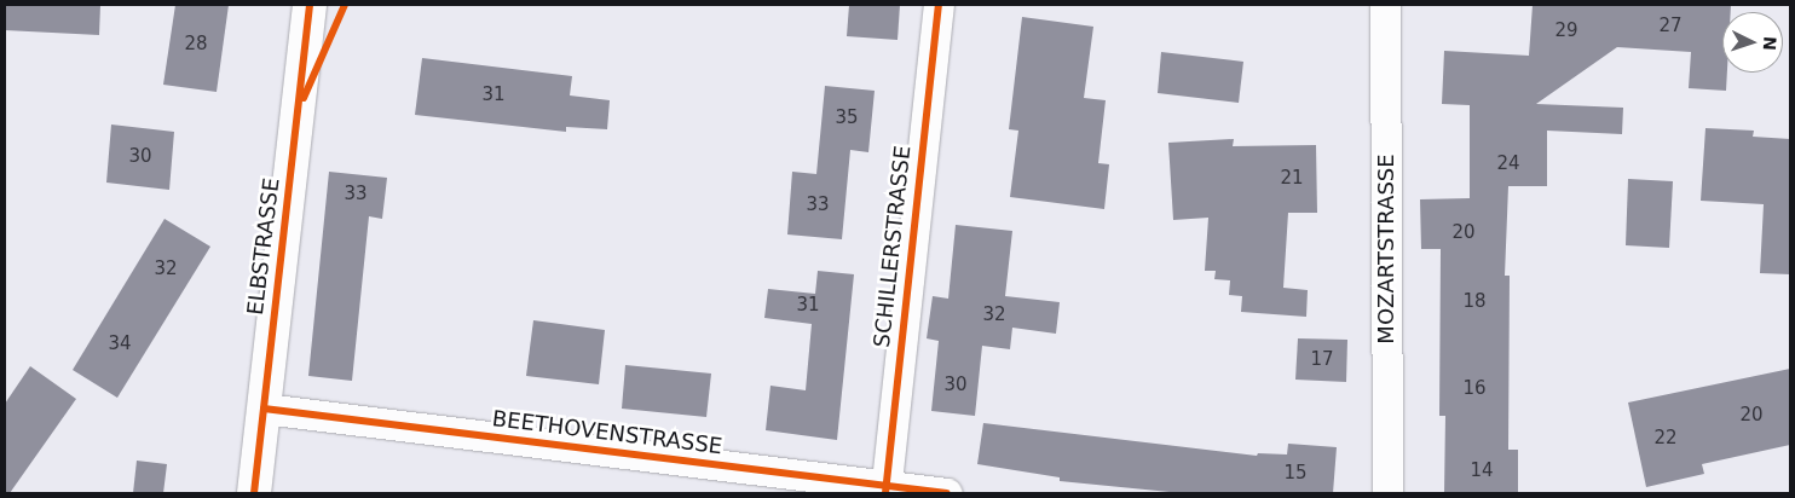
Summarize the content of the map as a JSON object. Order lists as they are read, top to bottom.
{
  "streets": {
    "street": [
      "ELBSTRASSE",
      "SCHILLERSTRASSE",
      "MOZARTSTRASSE",
      "BEETHOVENSTRASSE"
    ]
  },
  "crossings": [
    ["ELBSTRASSE", "BEETHOVENSTRASSE"],
    ["SCHILLERSTRASSE", "BEETHOVENSTRASSE"]
  ],
  "house_numbers": [
    "27",
    "29",
    "28",
    "31",
    "35",
    "30",
    "24",
    "21",
    "33",
    "33",
    "20",
    "32",
    "18",
    "31",
    "32",
    "34",
    "17",
    "30",
    "16",
    "20",
    "22",
    "14",
    "15"
  ],
  "north": "right"
}
